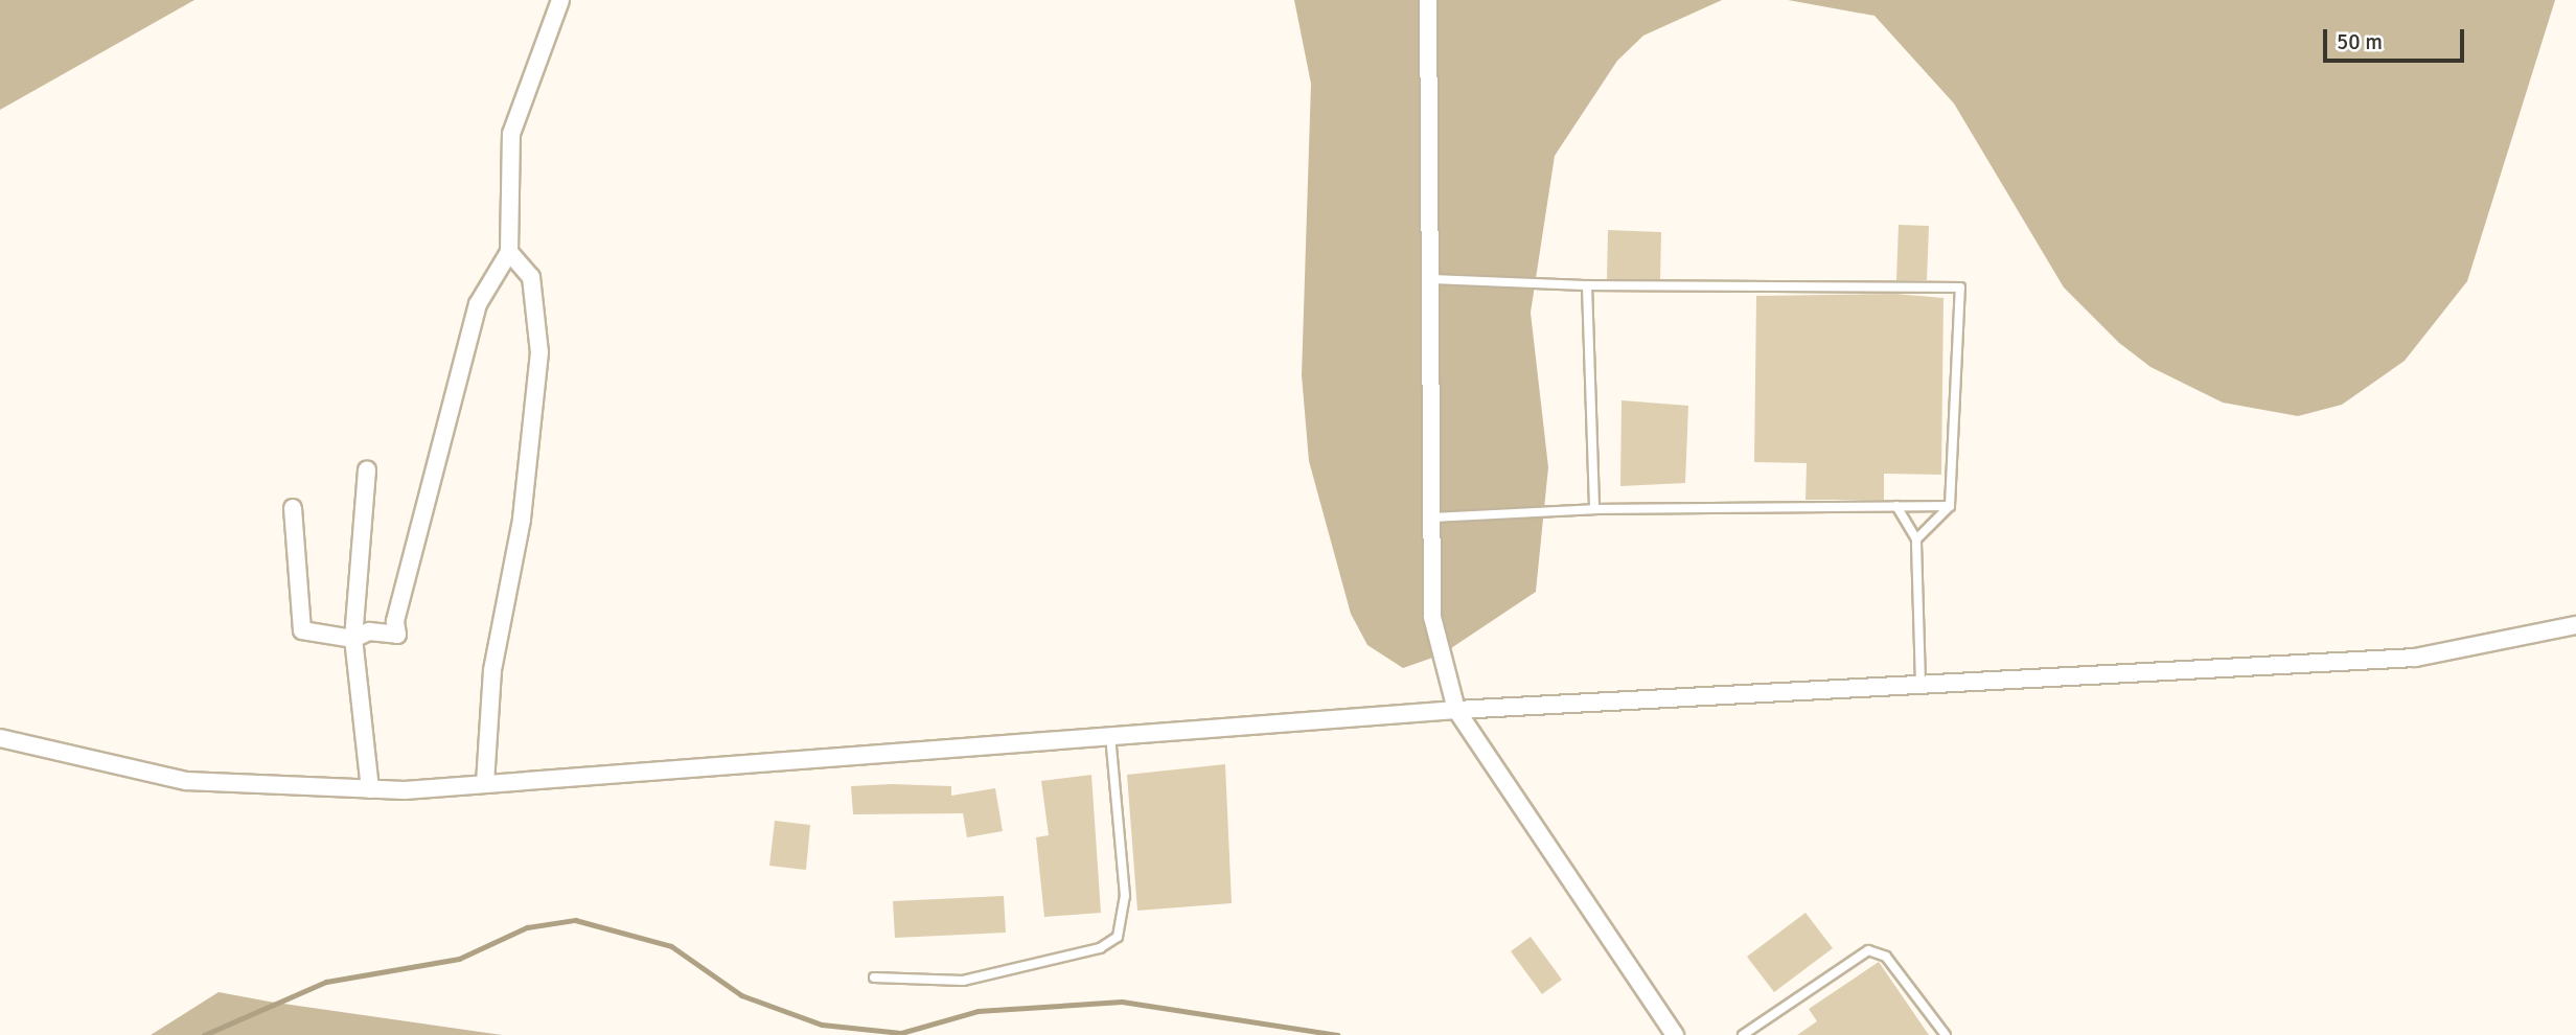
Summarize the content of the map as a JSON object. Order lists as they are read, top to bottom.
{
  "scale_bar": "50 m"
}
